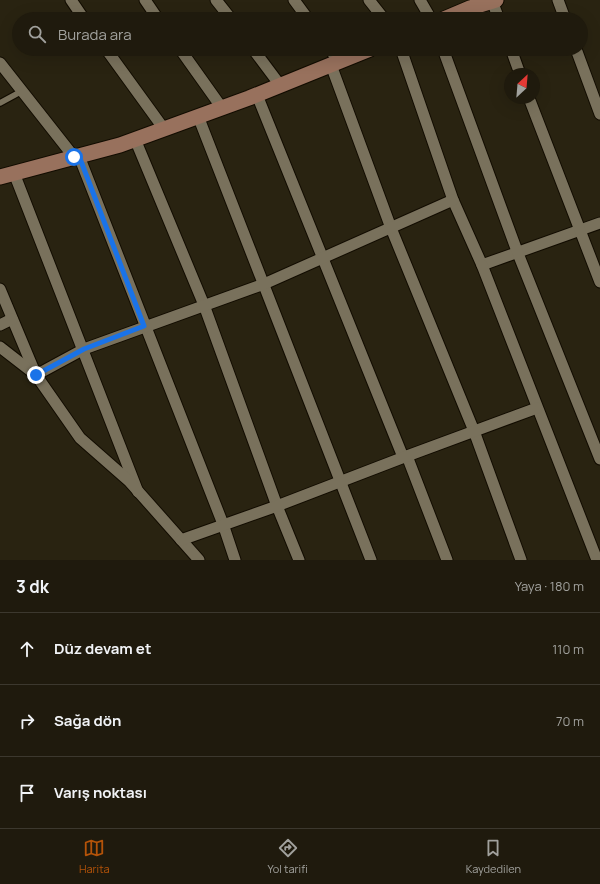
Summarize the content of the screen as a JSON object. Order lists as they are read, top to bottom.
{
  "north": "top right",
  "page": {
    "search": "Burada ara",
    "heading": ["3 dk", "Yaya · 180 m"],
    "list": [
      ["Düz devam et", "110 m"],
      ["Sağa dön", "70 m"],
      "Varış noktası"
    ],
    "nav": ["Harita", "Yol tarifi", "Kaydedilen"]
  }
}
